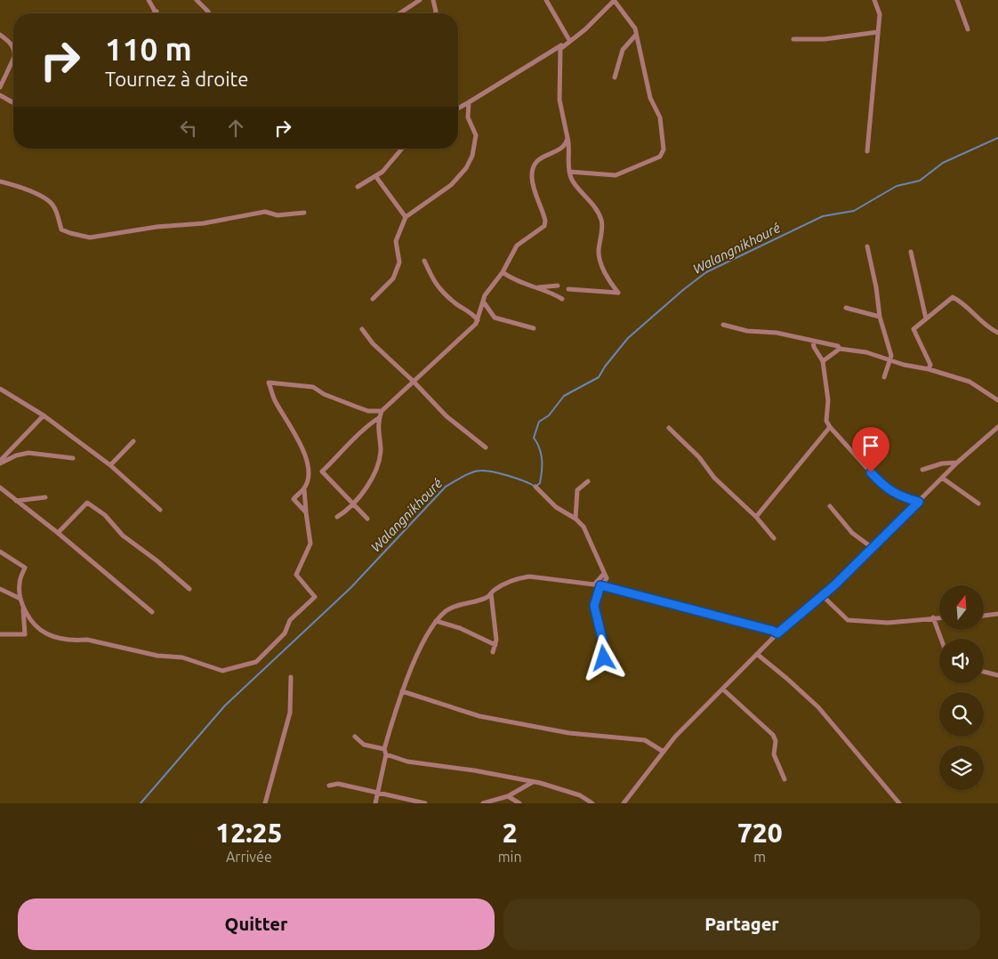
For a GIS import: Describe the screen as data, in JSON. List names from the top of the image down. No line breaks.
{"water":["Walangnikhouré"],"north":"top","page":{"turn":["110 m","Tournez à droite"],"eta":["12:25","Arrivée","2","min","720","m"],"buttons":["Quitter","Partager"]}}
